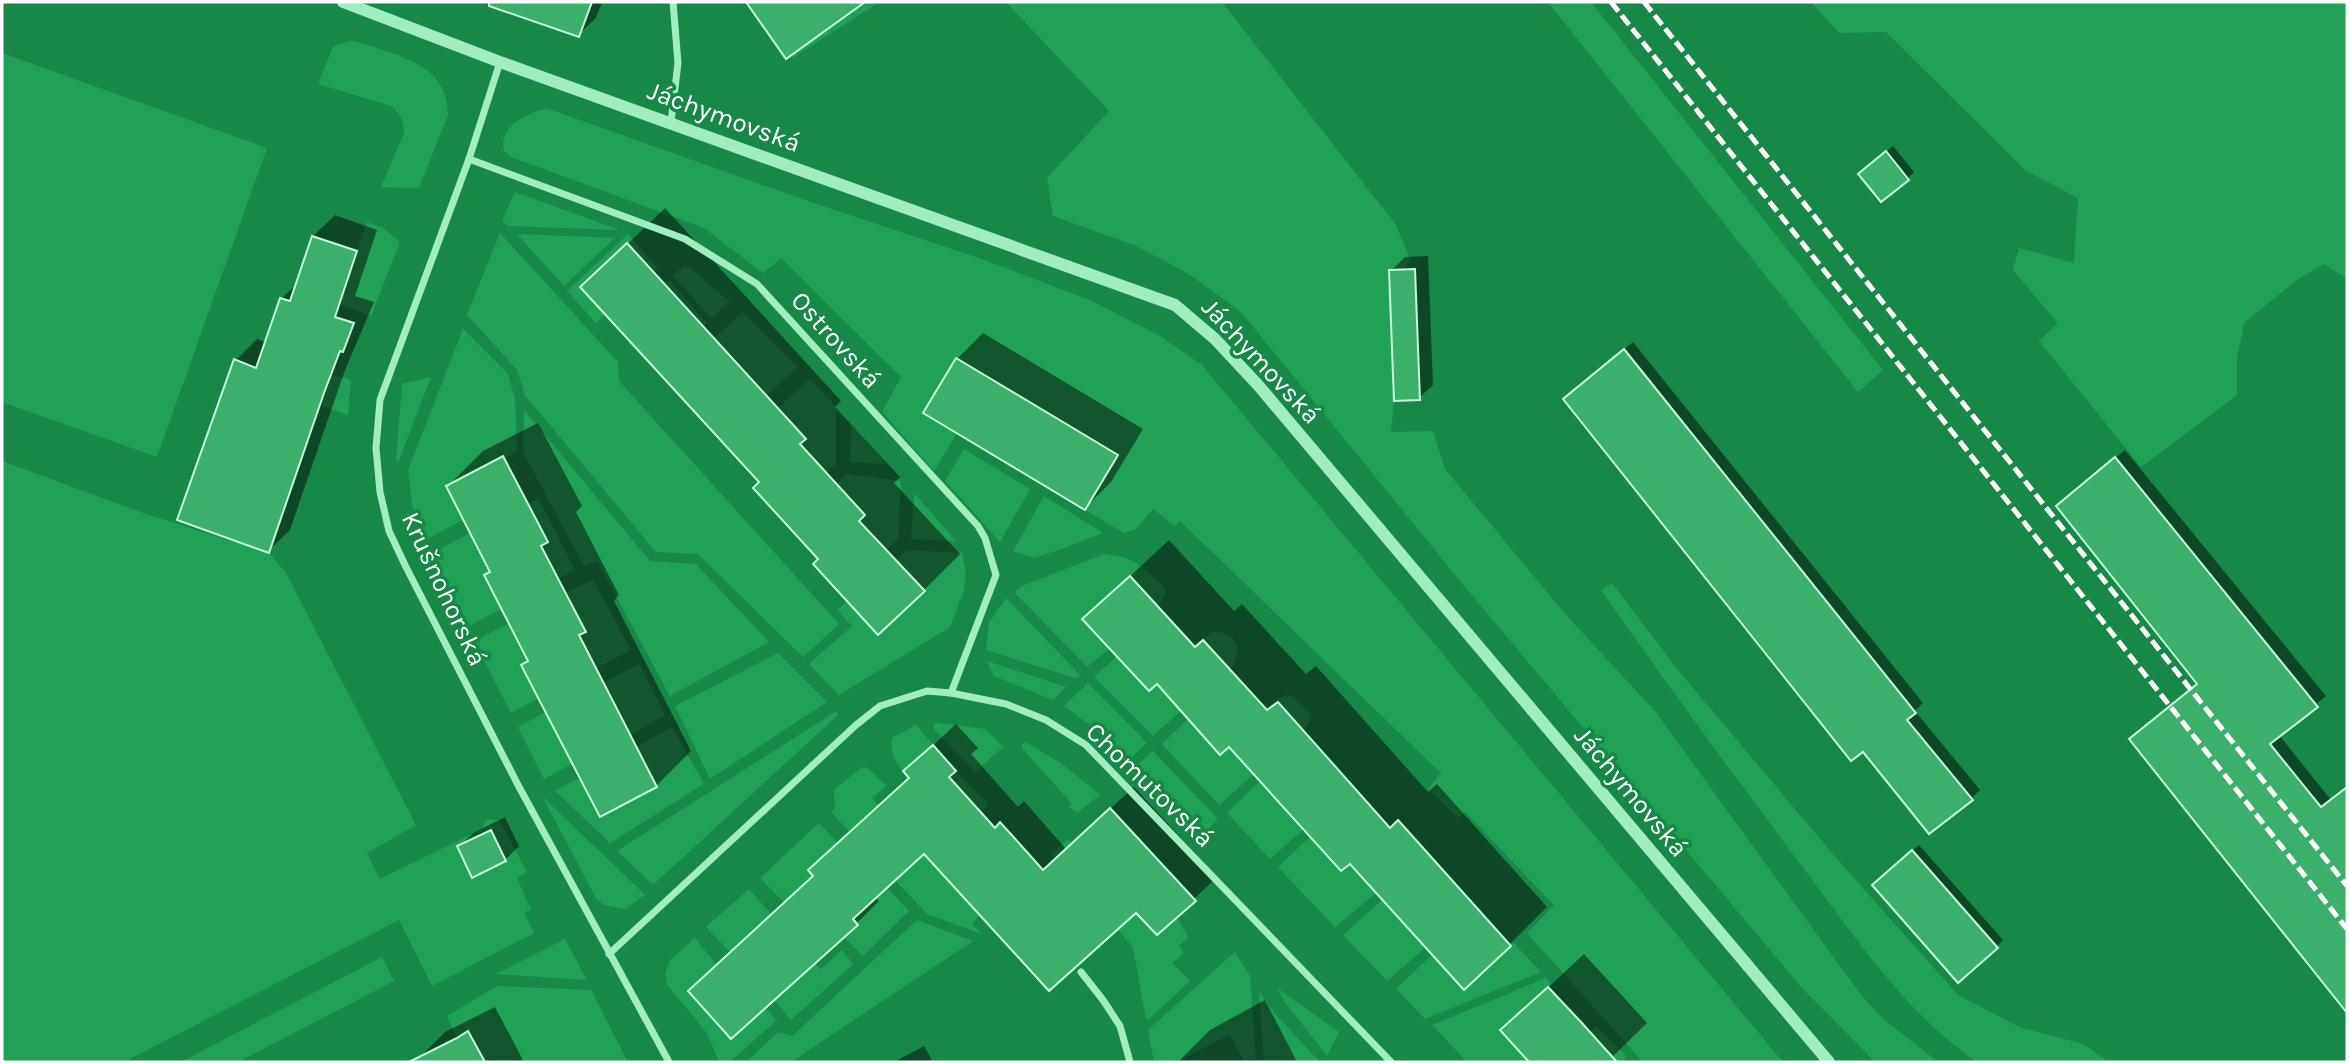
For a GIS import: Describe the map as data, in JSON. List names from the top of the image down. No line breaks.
{"streets":{"street":["Jáchymovská","Ostrovská","Krušnohorská","Chomutovská"]},"crossings":[["Jáchymovská","Krušnohorská"],["Ostrovská","Krušnohorská"],["Ostrovská","Chomutovská"],["Krušnohorská","Chomutovská"]]}
